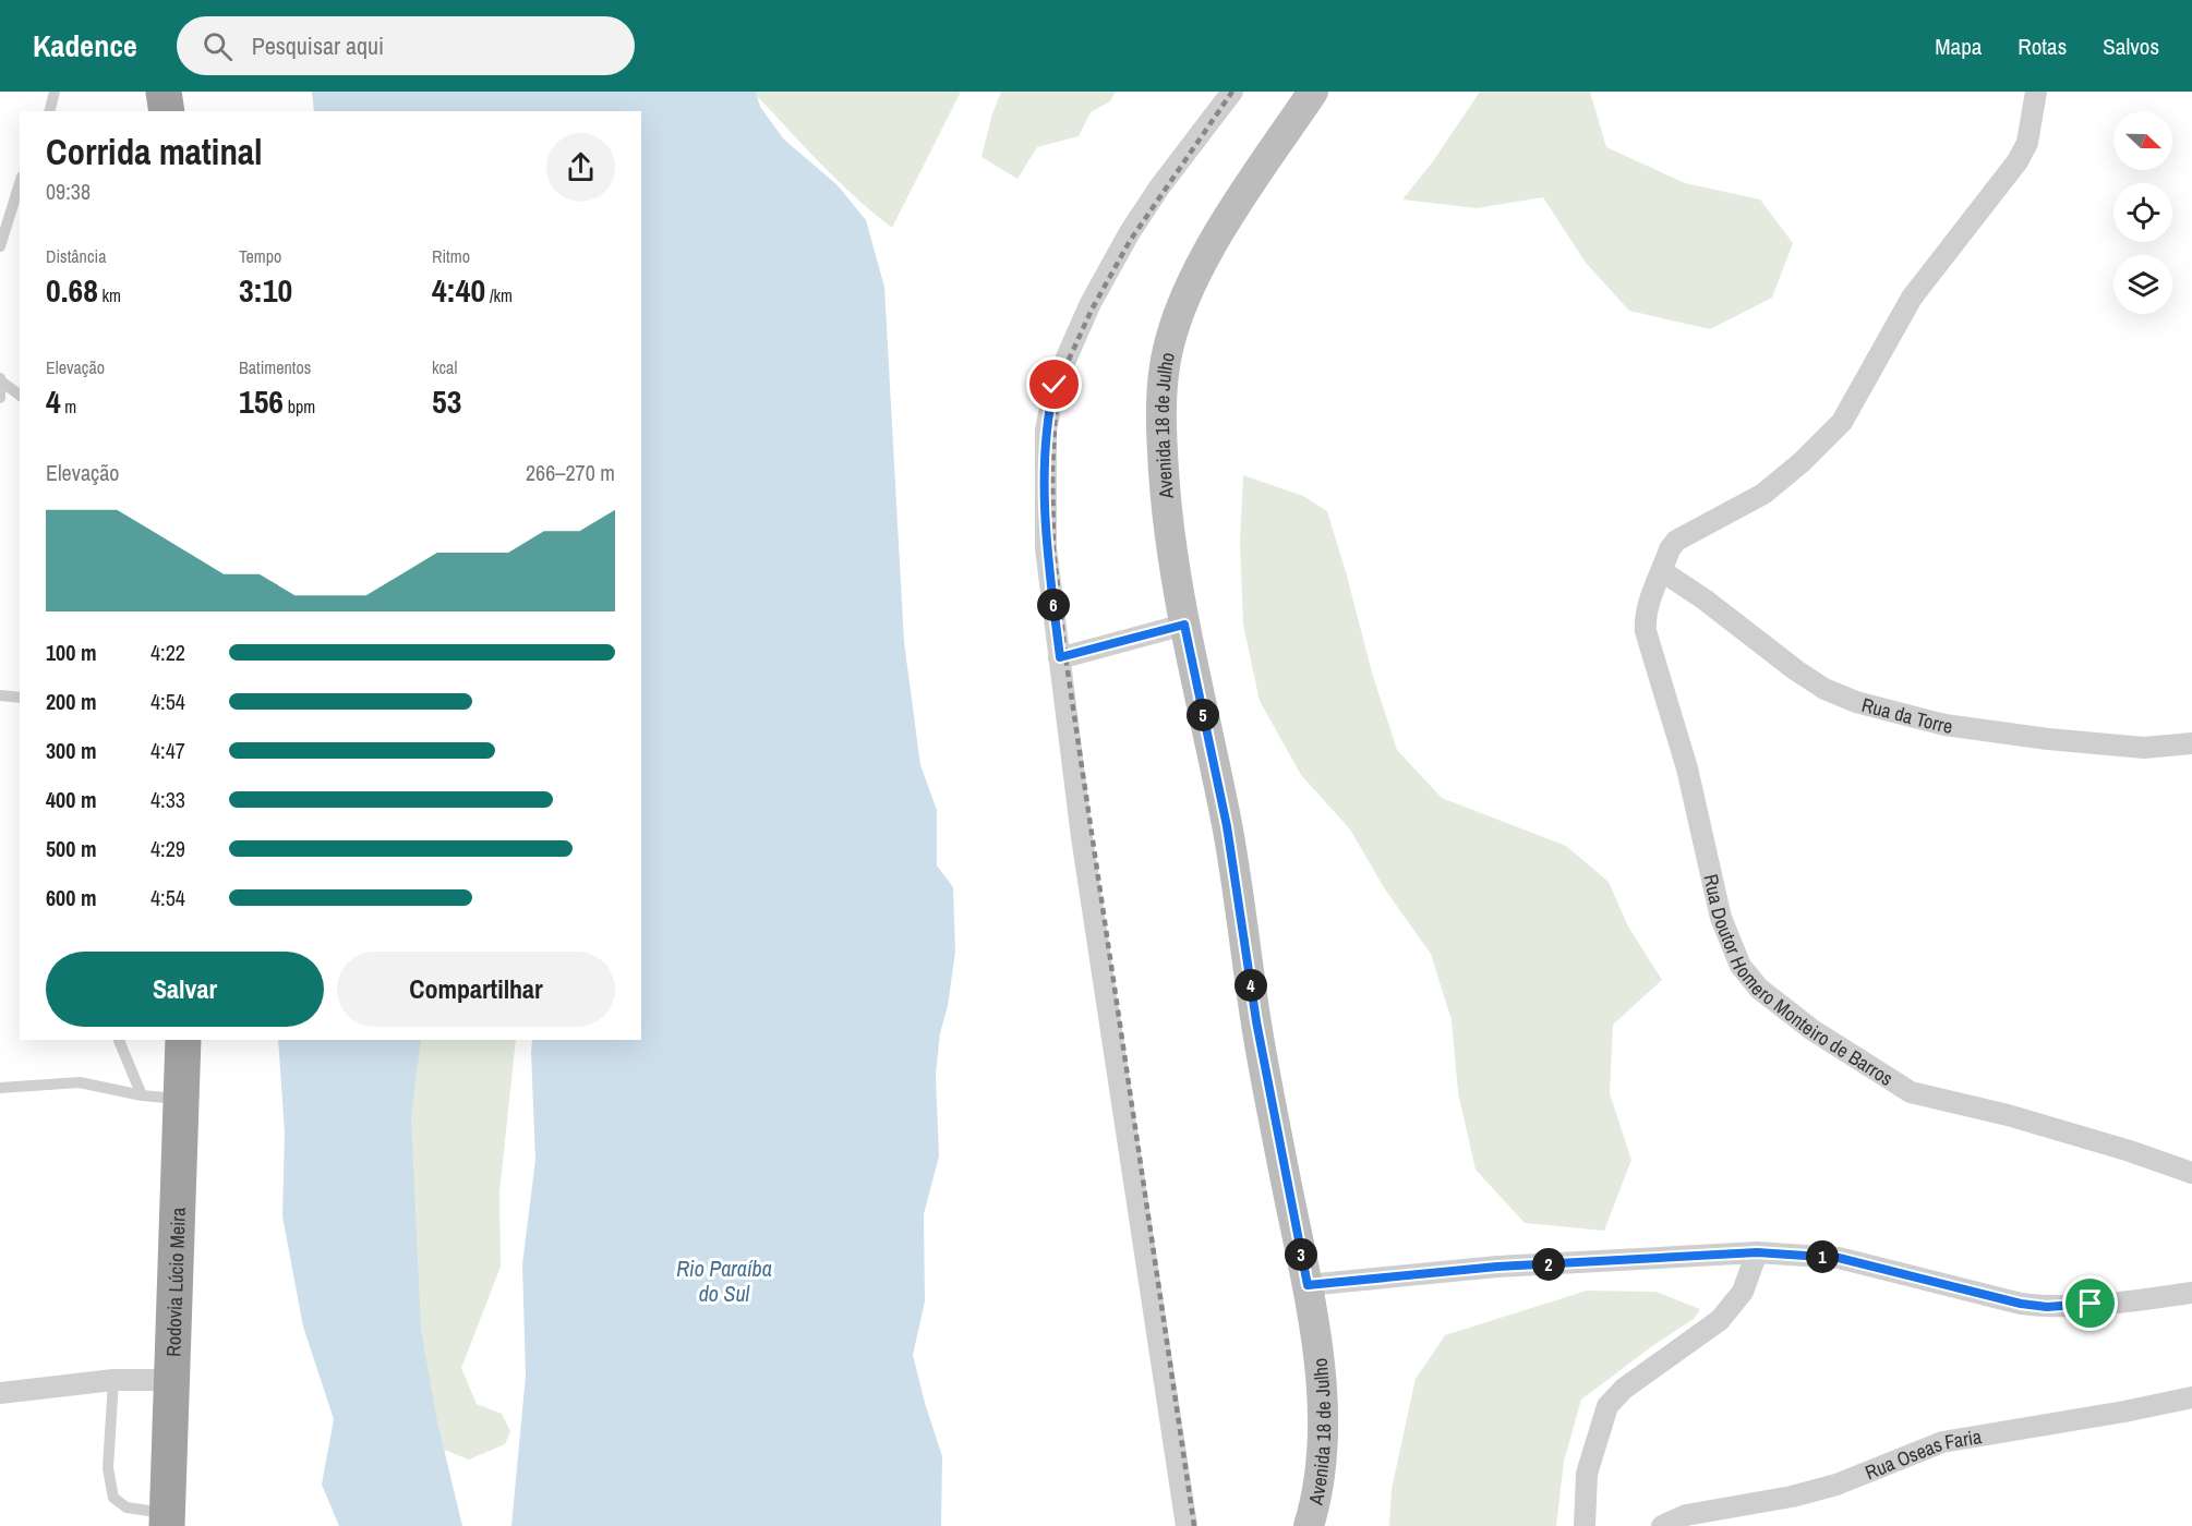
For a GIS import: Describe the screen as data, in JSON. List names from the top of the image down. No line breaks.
{"streets":{"highway":["Rodovia Lúcio Meira"],"main road":["Avenida 18 de Julho"],"street":["Rua da Torre","Rua Doutor Homero Monteiro de Barros","Rua Oseas Faria"]},"crossings":[["Rua da Torre","Rua Doutor Homero Monteiro de Barros"]],"water":["Rio Paraíba do Sul"],"north":"right","page":{"header":"Kadence","search":"Pesquisar aqui","nav":["Mapa","Rotas","Salvos"],"heading":["Corrida matinal","09:38"],"stats":[["Distância","0.68 km"],["Tempo","3:10"],["Ritmo","4:40 /km"],["Elevação","4 m"],["Batimentos","156 bpm"],["kcal","53"]],"chart":["Elevação","266–270 m"],"pins":["6","5","4","3","1","2"],"list":[{"name":"100 m","note":"4:22"},{"name":"200 m","note":"4:54"},{"name":"300 m","note":"4:47"},{"name":"400 m","note":"4:33"},{"name":"500 m","note":"4:29"},{"name":"600 m","note":"4:54"}],"buttons":["Salvar","Compartilhar"]}}
